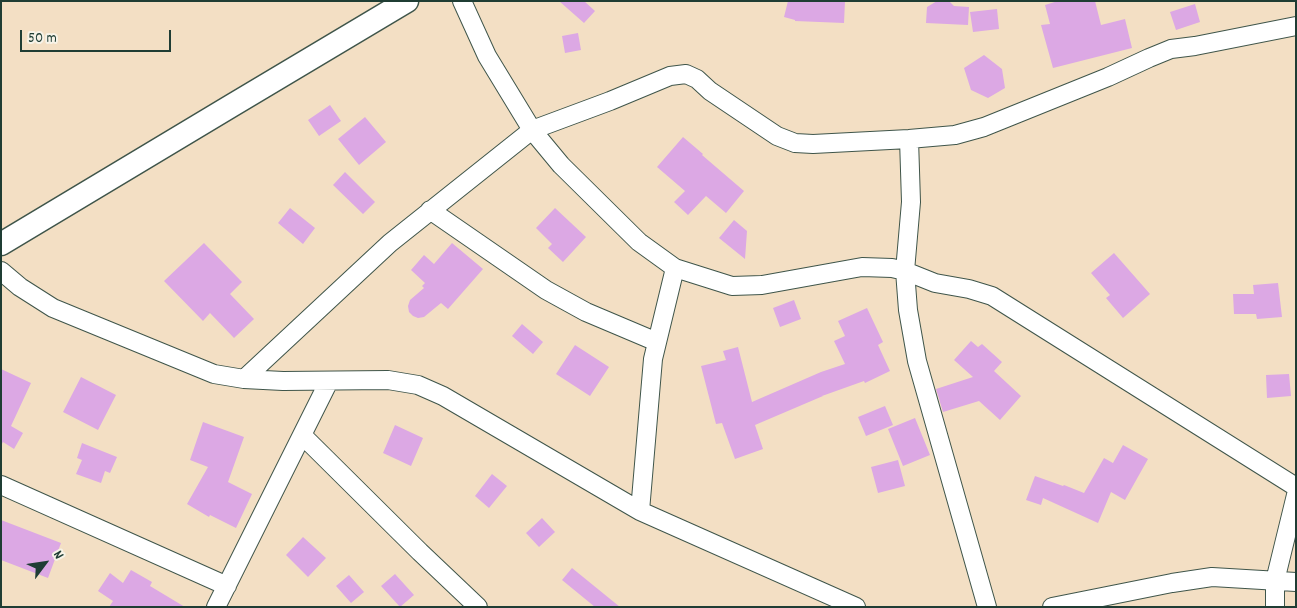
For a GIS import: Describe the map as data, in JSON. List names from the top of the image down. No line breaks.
{"scale_bar":"50 m","north":"top right"}
